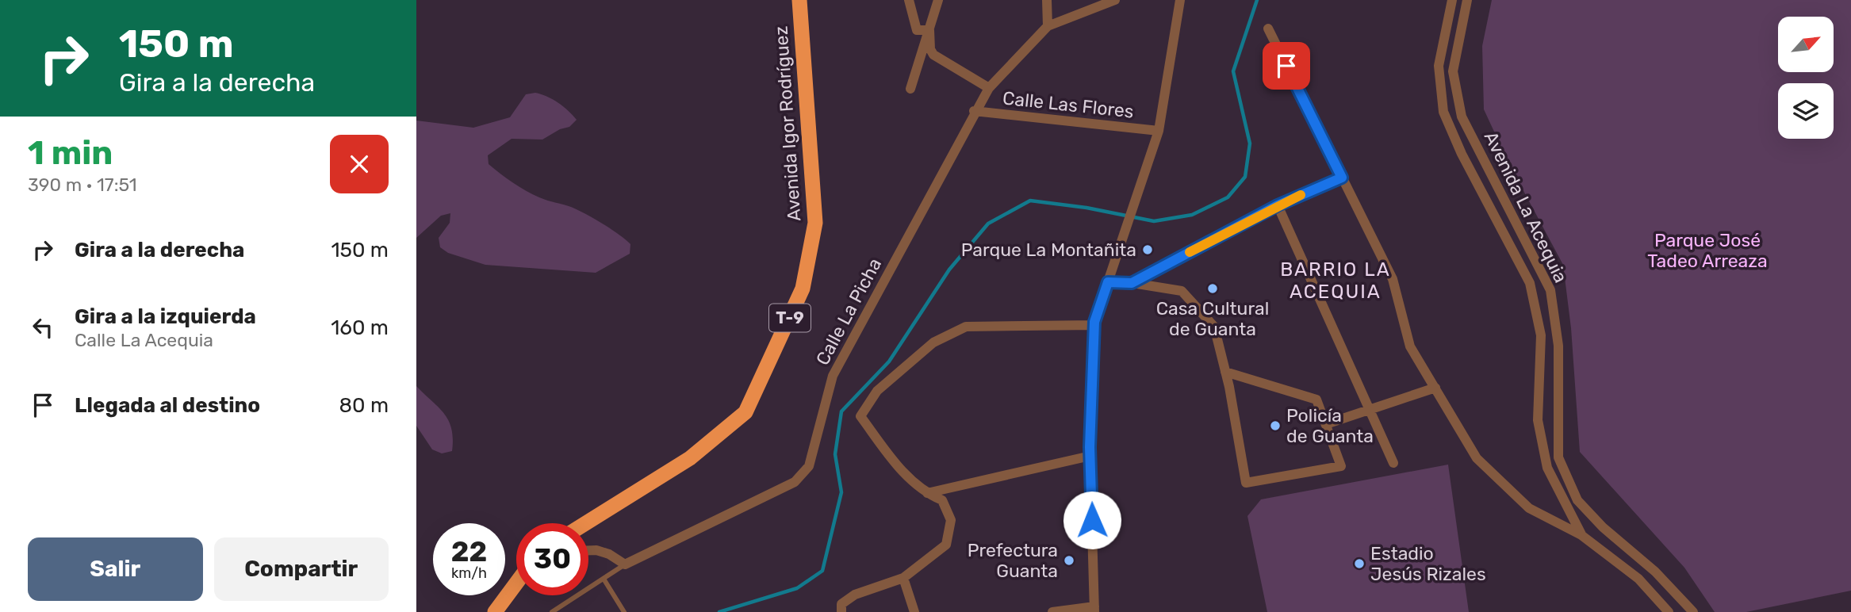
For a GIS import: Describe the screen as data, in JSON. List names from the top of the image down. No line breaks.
{"streets":{"highway":["Avenida Igor Rodríguez","T-9"],"street":["Calle Las Flores","Avenida La Acequia","Calle La Picha"]},"crossings":[["Calle Las Flores","Calle La Picha"]],"districts":["BARRIO LA ACEQUIA"],"parks":["Parque José Tadeo Arreaza"],"places":["Parque La Montañita","Casa Cultural de Guanta","Policía de Guanta","Prefectura Guanta","Estadio Jesús Rizales"],"north":"top right","page":{"turn":["150 m","Gira a la derecha"],"heading":["1 min","390 m · 17:51"],"list":[{"name":"Gira a la derecha","value":"150 m"},{"name":"Gira a la izquierda","note":"Calle La Acequia","value":"160 m"},{"name":"Llegada al destino","value":"80 m"}],"speed":"22 km/h","limit":"30","buttons":["Salir","Compartir"]}}
